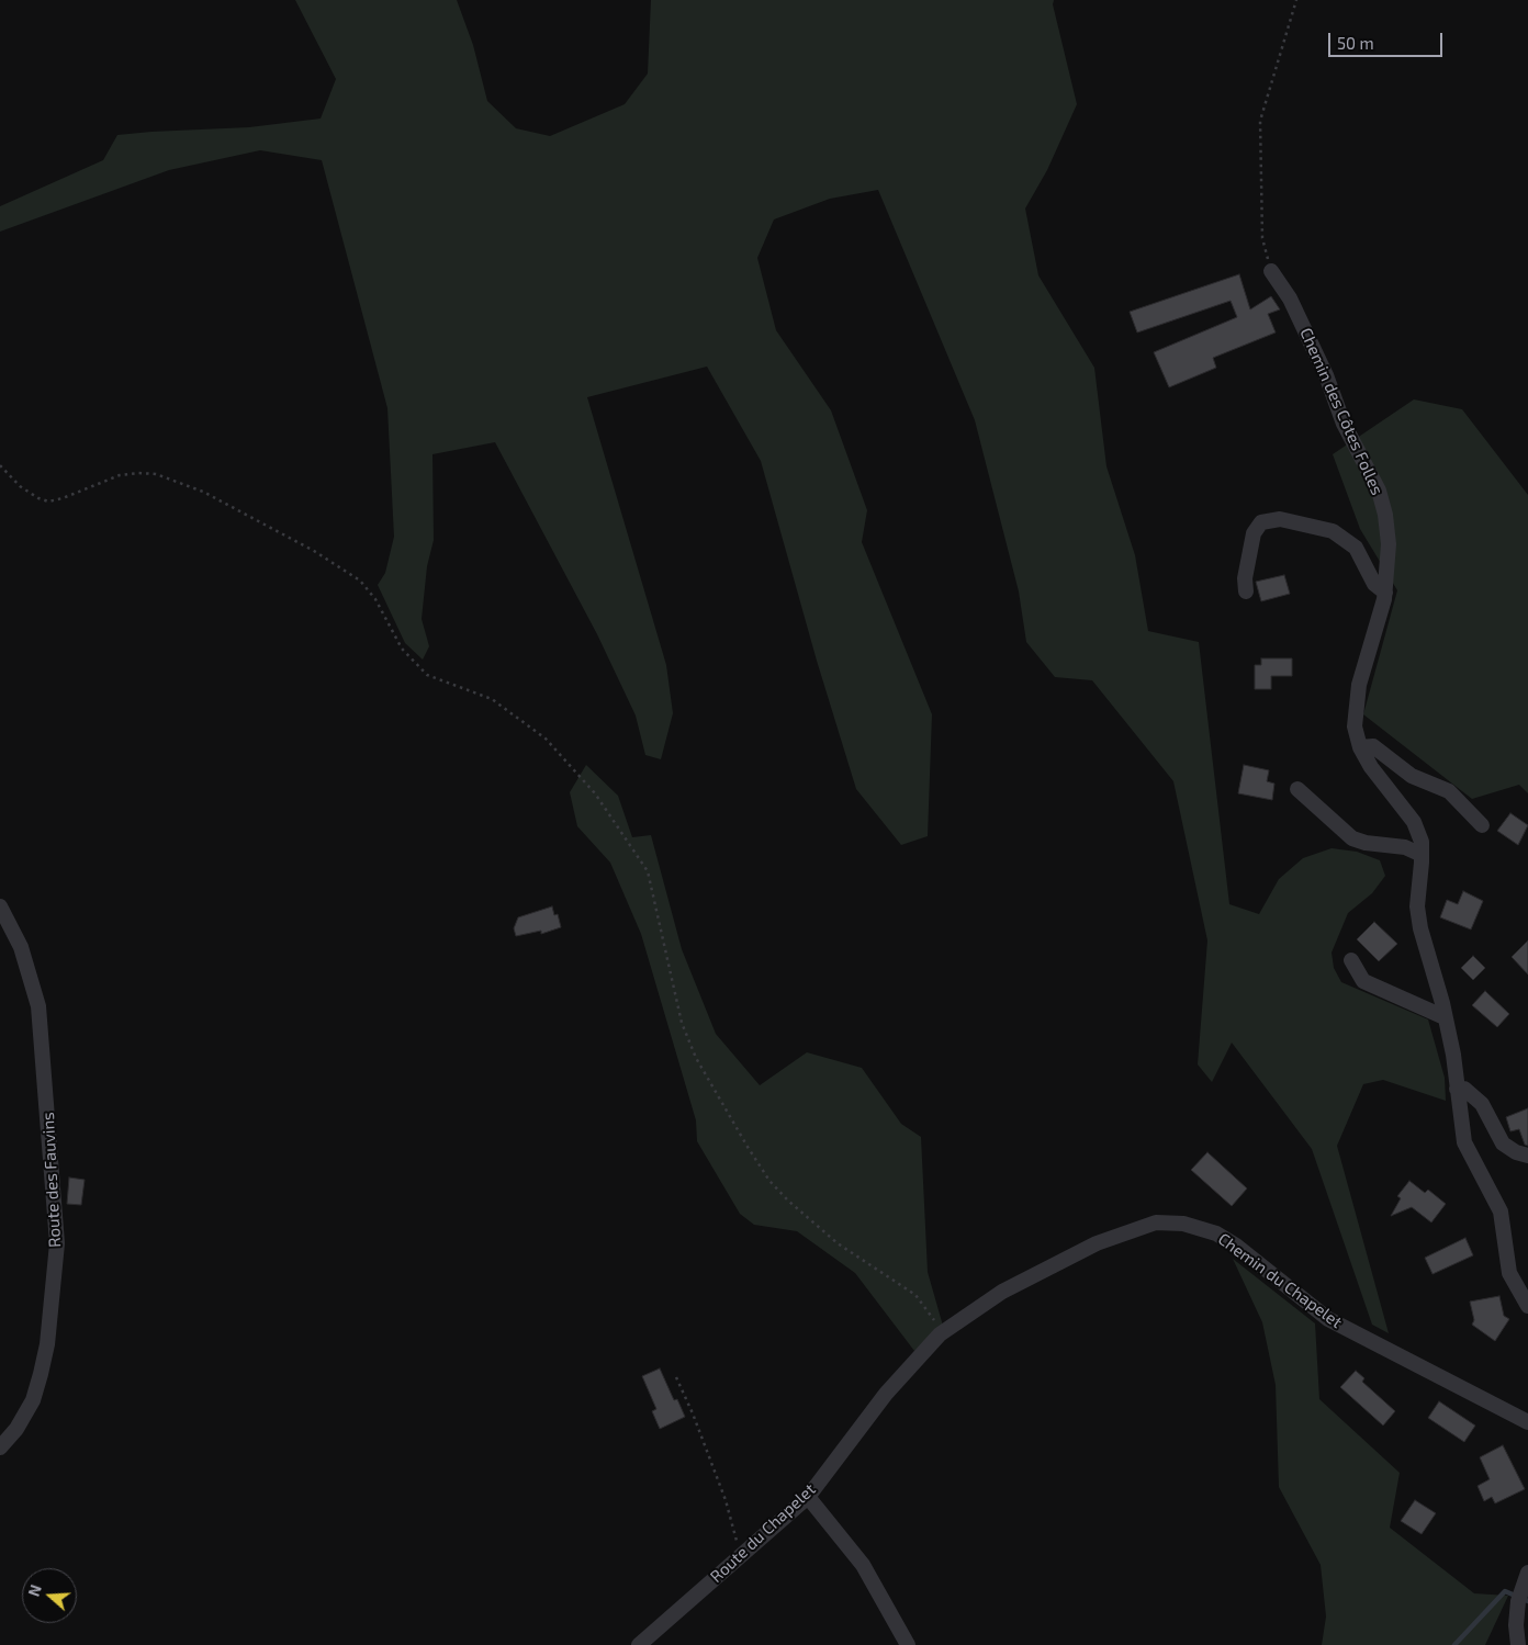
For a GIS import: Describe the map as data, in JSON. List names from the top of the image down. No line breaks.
{"streets":{"street":["Chemin des Côtes Folles","Route des Fauvins","Chemin du Chapelet","Route du Chapelet"]},"crossings":[["Chemin du Chapelet","Route du Chapelet"]],"scale_bar":"50 m","north":"left"}
